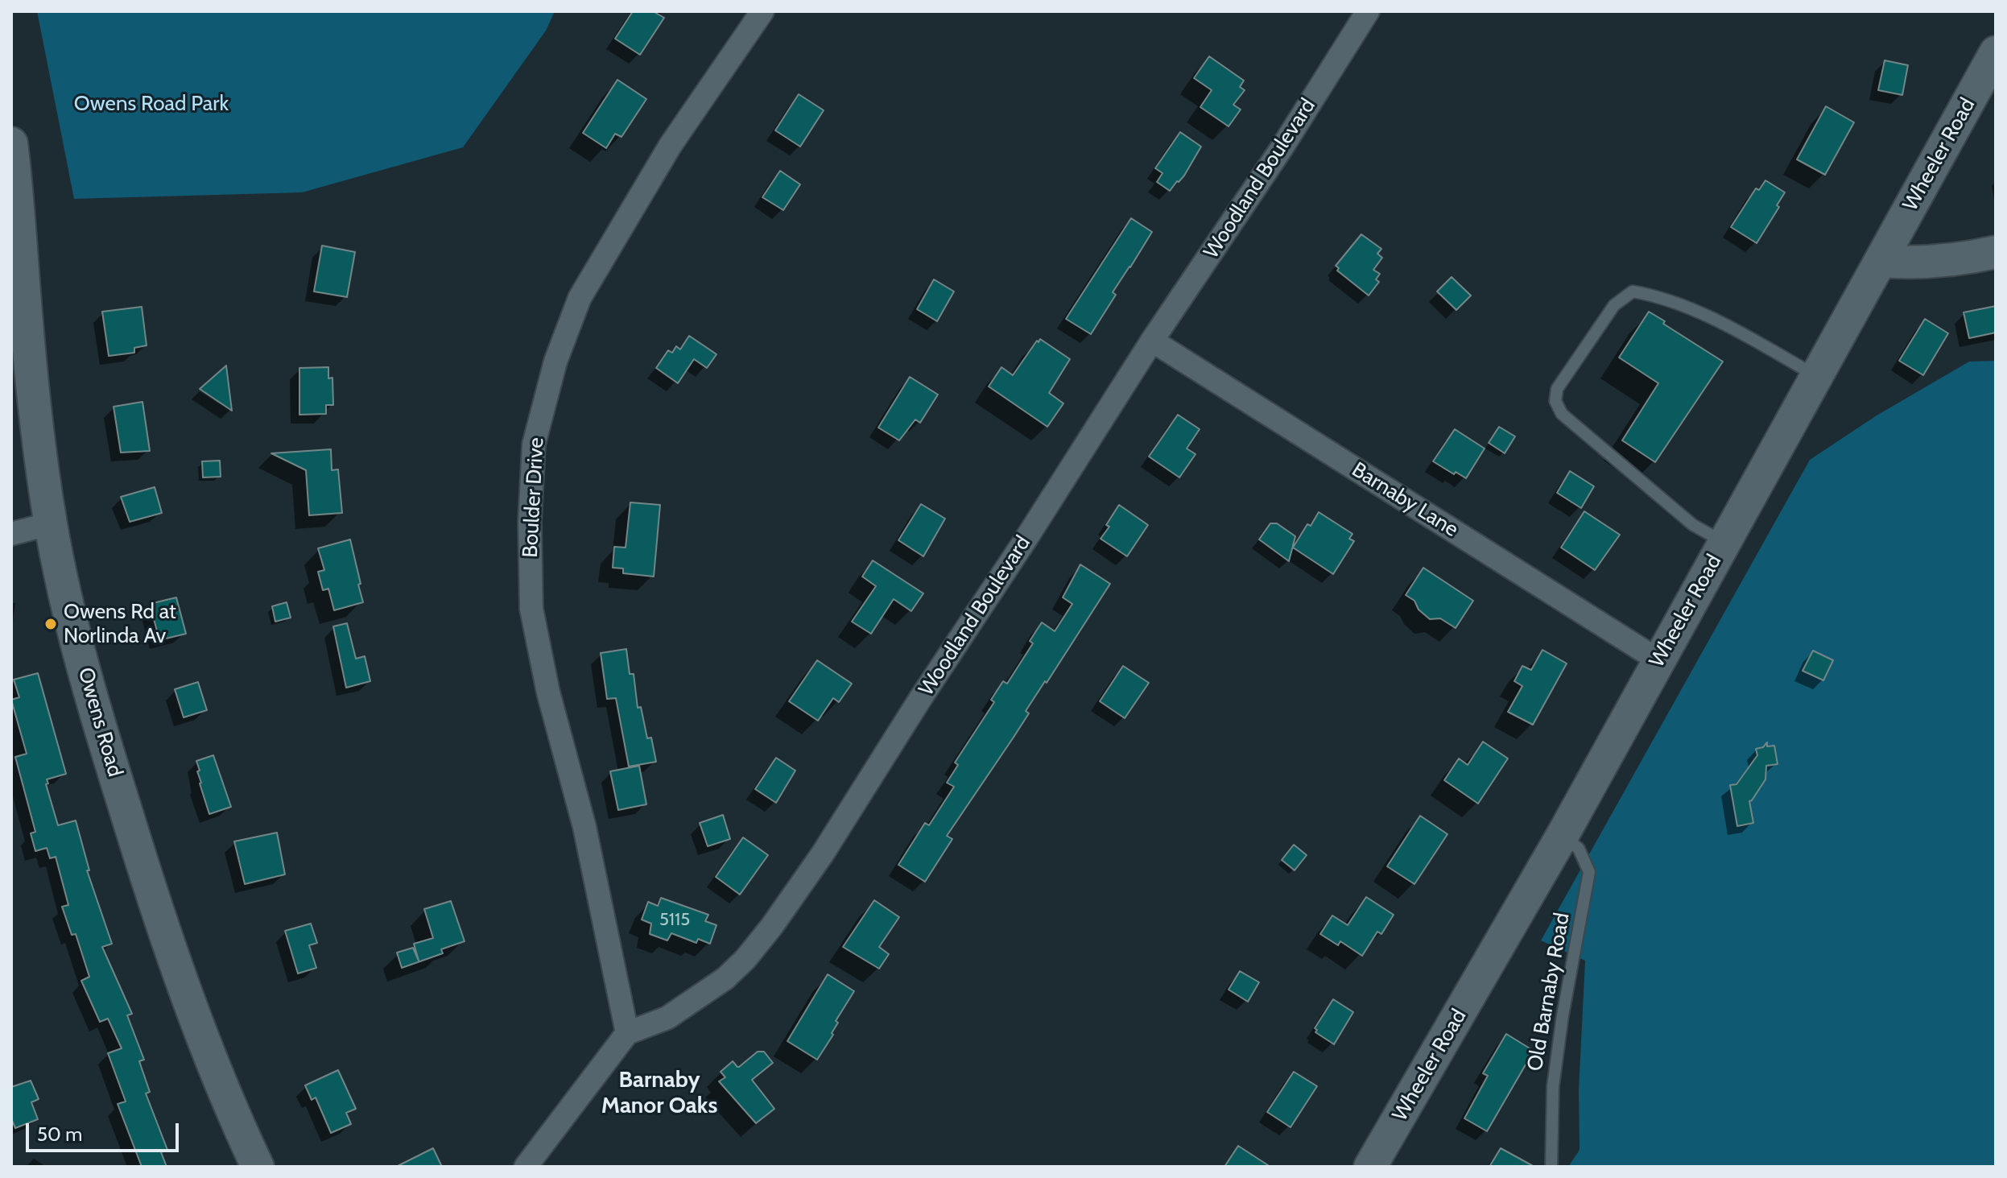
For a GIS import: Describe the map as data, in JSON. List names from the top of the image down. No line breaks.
{"streets":{"main road":["Wheeler Road","Owens Road"],"street":["Woodland Boulevard","Boulder Drive","Barnaby Lane"],"lane":["Old Barnaby Road"]},"crossings":[["Wheeler Road","Barnaby Lane"],["Wheeler Road","Old Barnaby Road"],["Woodland Boulevard","Boulder Drive"],["Woodland Boulevard","Barnaby Lane"]],"districts":["Barnaby Manor Oaks"],"parks":["Owens Road Park"],"places":["Owens Rd at Norlinda Av"],"house_numbers":["5115"],"scale_bar":"50 m"}
